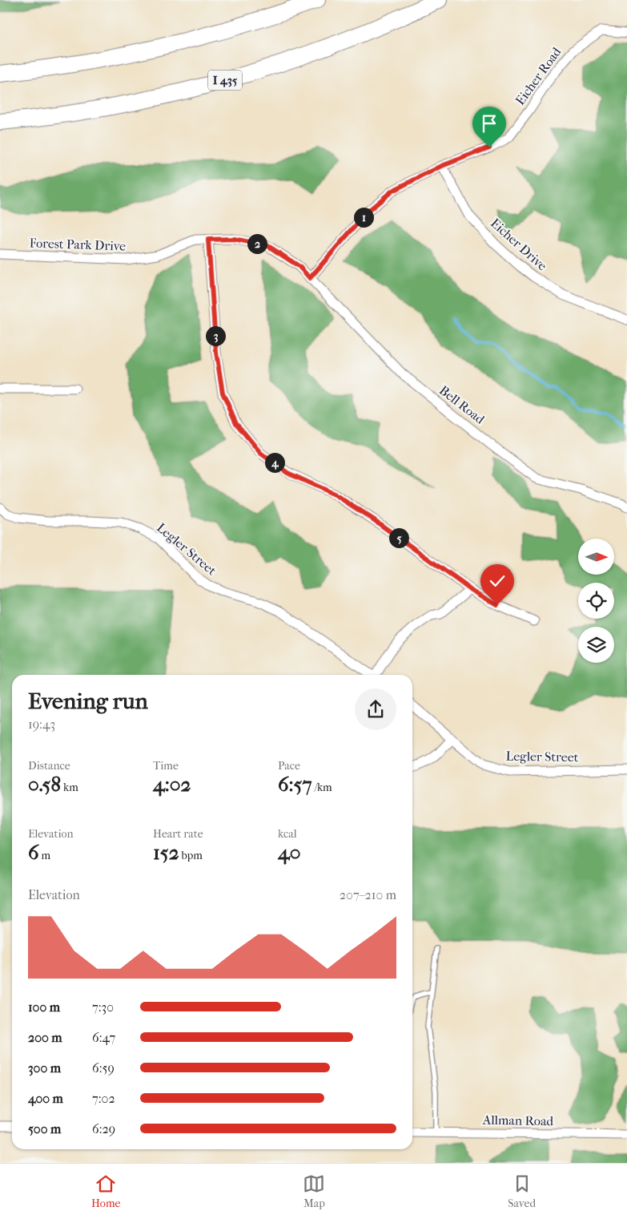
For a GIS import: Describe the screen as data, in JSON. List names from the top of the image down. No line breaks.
{"streets":{"highway":["I 435"],"street":["Eicher Road","Forest Park Drive","Eicher Drive","Bell Road","Legler Street","Allman Road"]},"crossings":[["Eicher Road","Forest Park Drive"],["Eicher Road","Eicher Drive"],["Eicher Road","Bell Road"],["Forest Park Drive","Bell Road"]],"north":"right","page":{"pins":["1","2","3","4","5"],"heading":["Evening run","19:43"],"stats":[["Distance","0.58 km"],["Time","4:02"],["Pace","6:57 /km"],["Elevation","6 m"],["Heart rate","152 bpm"],["kcal","40"]],"chart":["Elevation","207–210 m"],"list":[{"name":"100 m","note":"7:30"},{"name":"200 m","note":"6:47"},{"name":"300 m","note":"6:59"},{"name":"400 m","note":"7:02"},{"name":"500 m","note":"6:29"}],"tabs":["Home","Map","Saved"]}}
